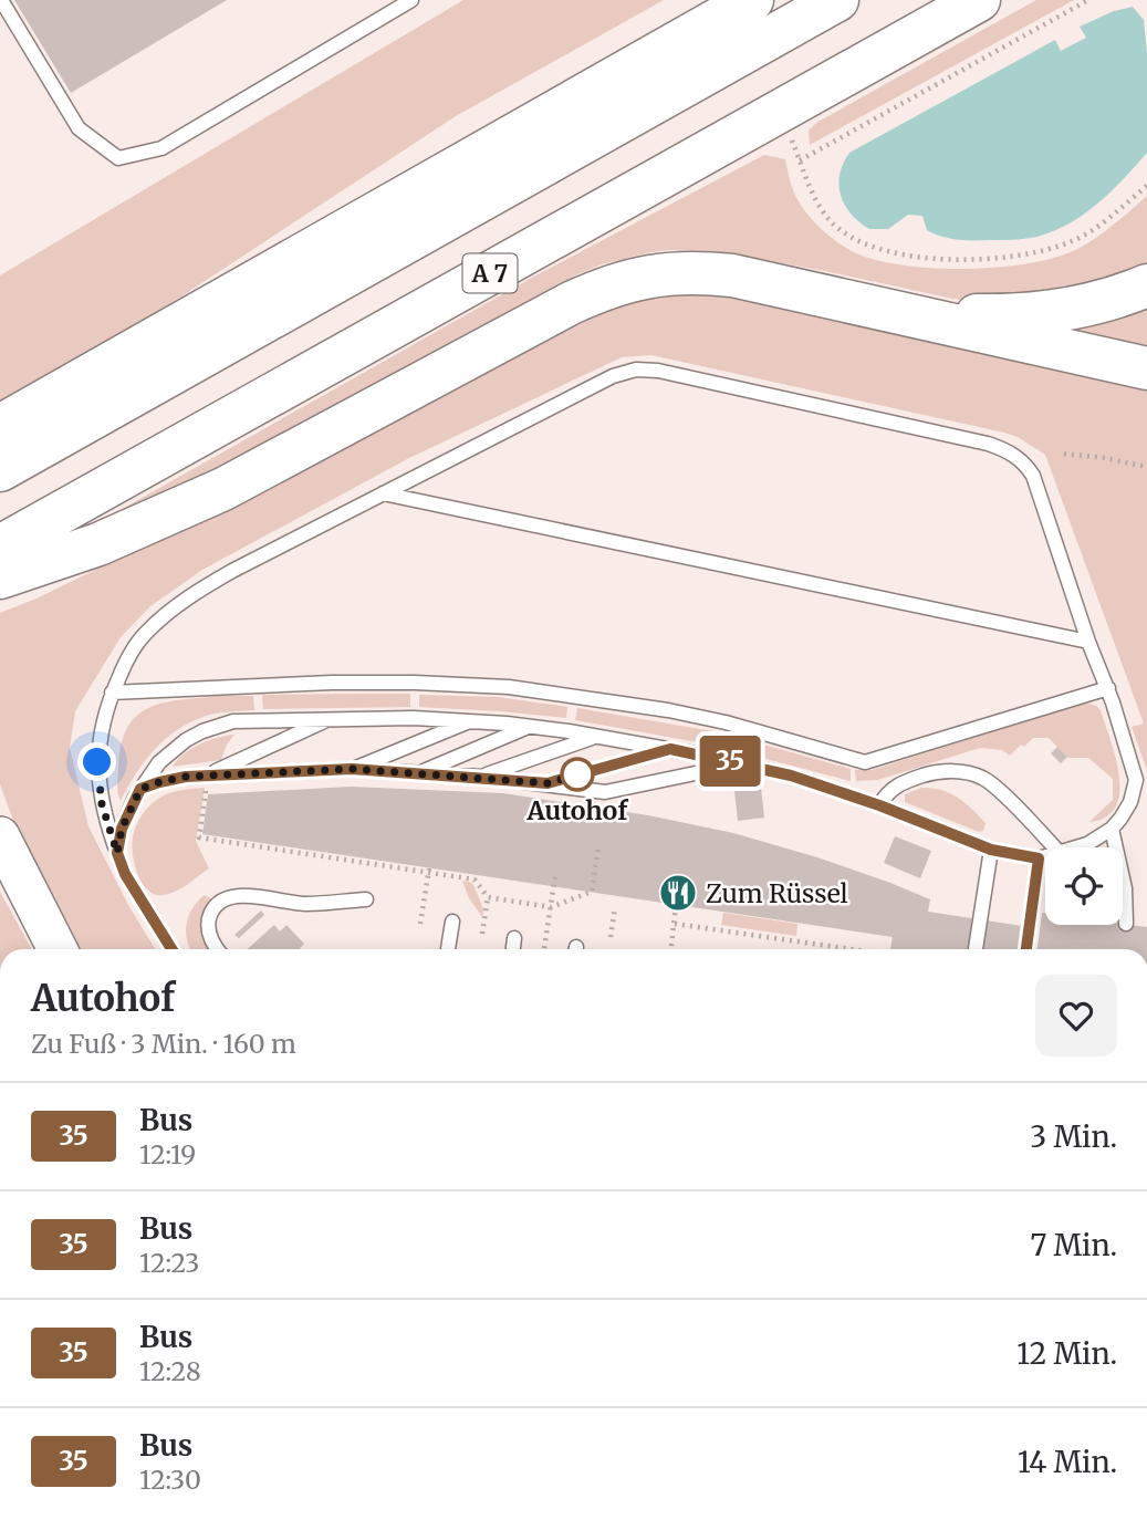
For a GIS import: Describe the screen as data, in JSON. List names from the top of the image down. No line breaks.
{"streets":{"highway":["A 7"]},"places":{"other":["Autohof"],"restaurant":["Zum Rüssel"]},"lines":["bus line 35"],"page":{"on_map":"35","heading":["Autohof","Zu Fuß · 3 Min. · 160 m"],"list":[{"mark":"35","name":"Bus","note":"12:19","value":"3 Min."},{"mark":"35","name":"Bus","note":"12:23","value":"7 Min."},{"mark":"35","name":"Bus","note":"12:28","value":"12 Min."},{"mark":"35","name":"Bus","note":"12:30","value":"14 Min."}]}}
